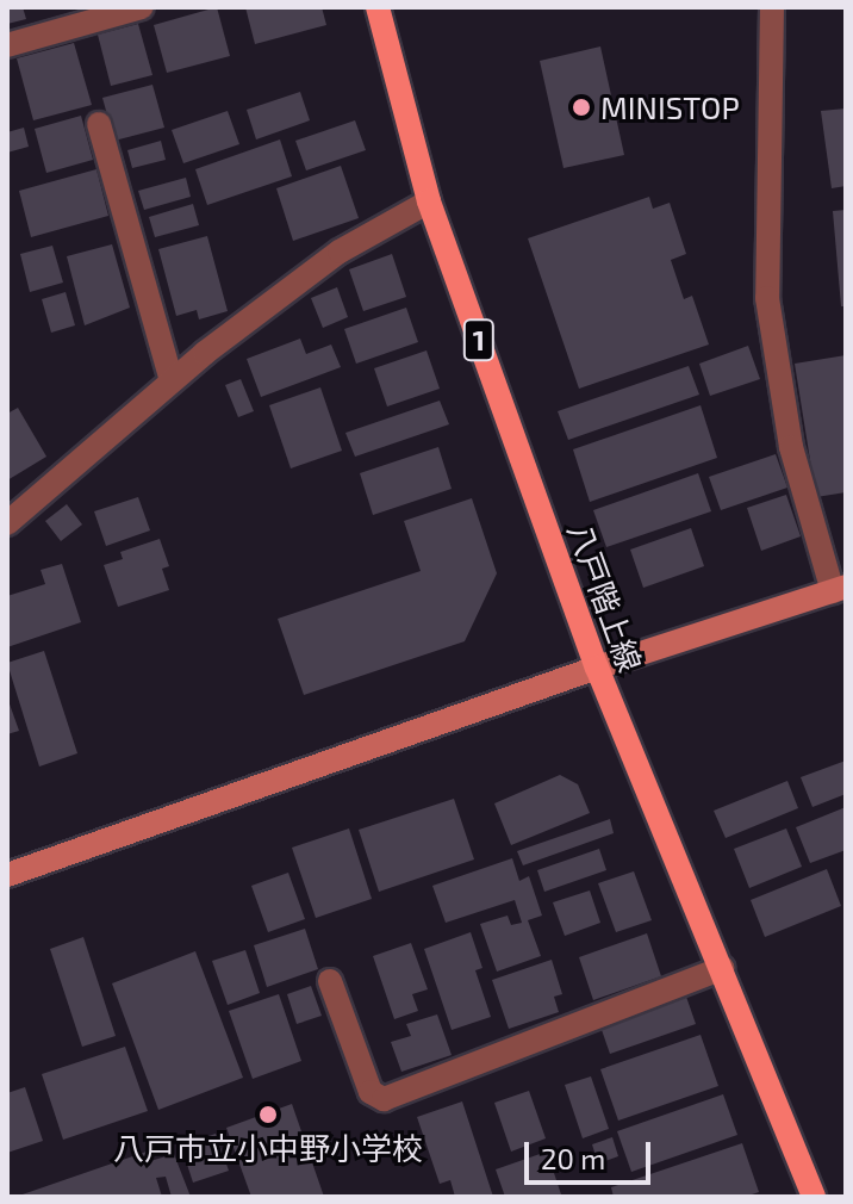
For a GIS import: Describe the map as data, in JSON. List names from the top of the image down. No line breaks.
{"streets":{"main road":["1","八戸階上線"]},"places":["MINISTOP","八戸市立小中野小学校"],"scale_bar":"20 m"}
